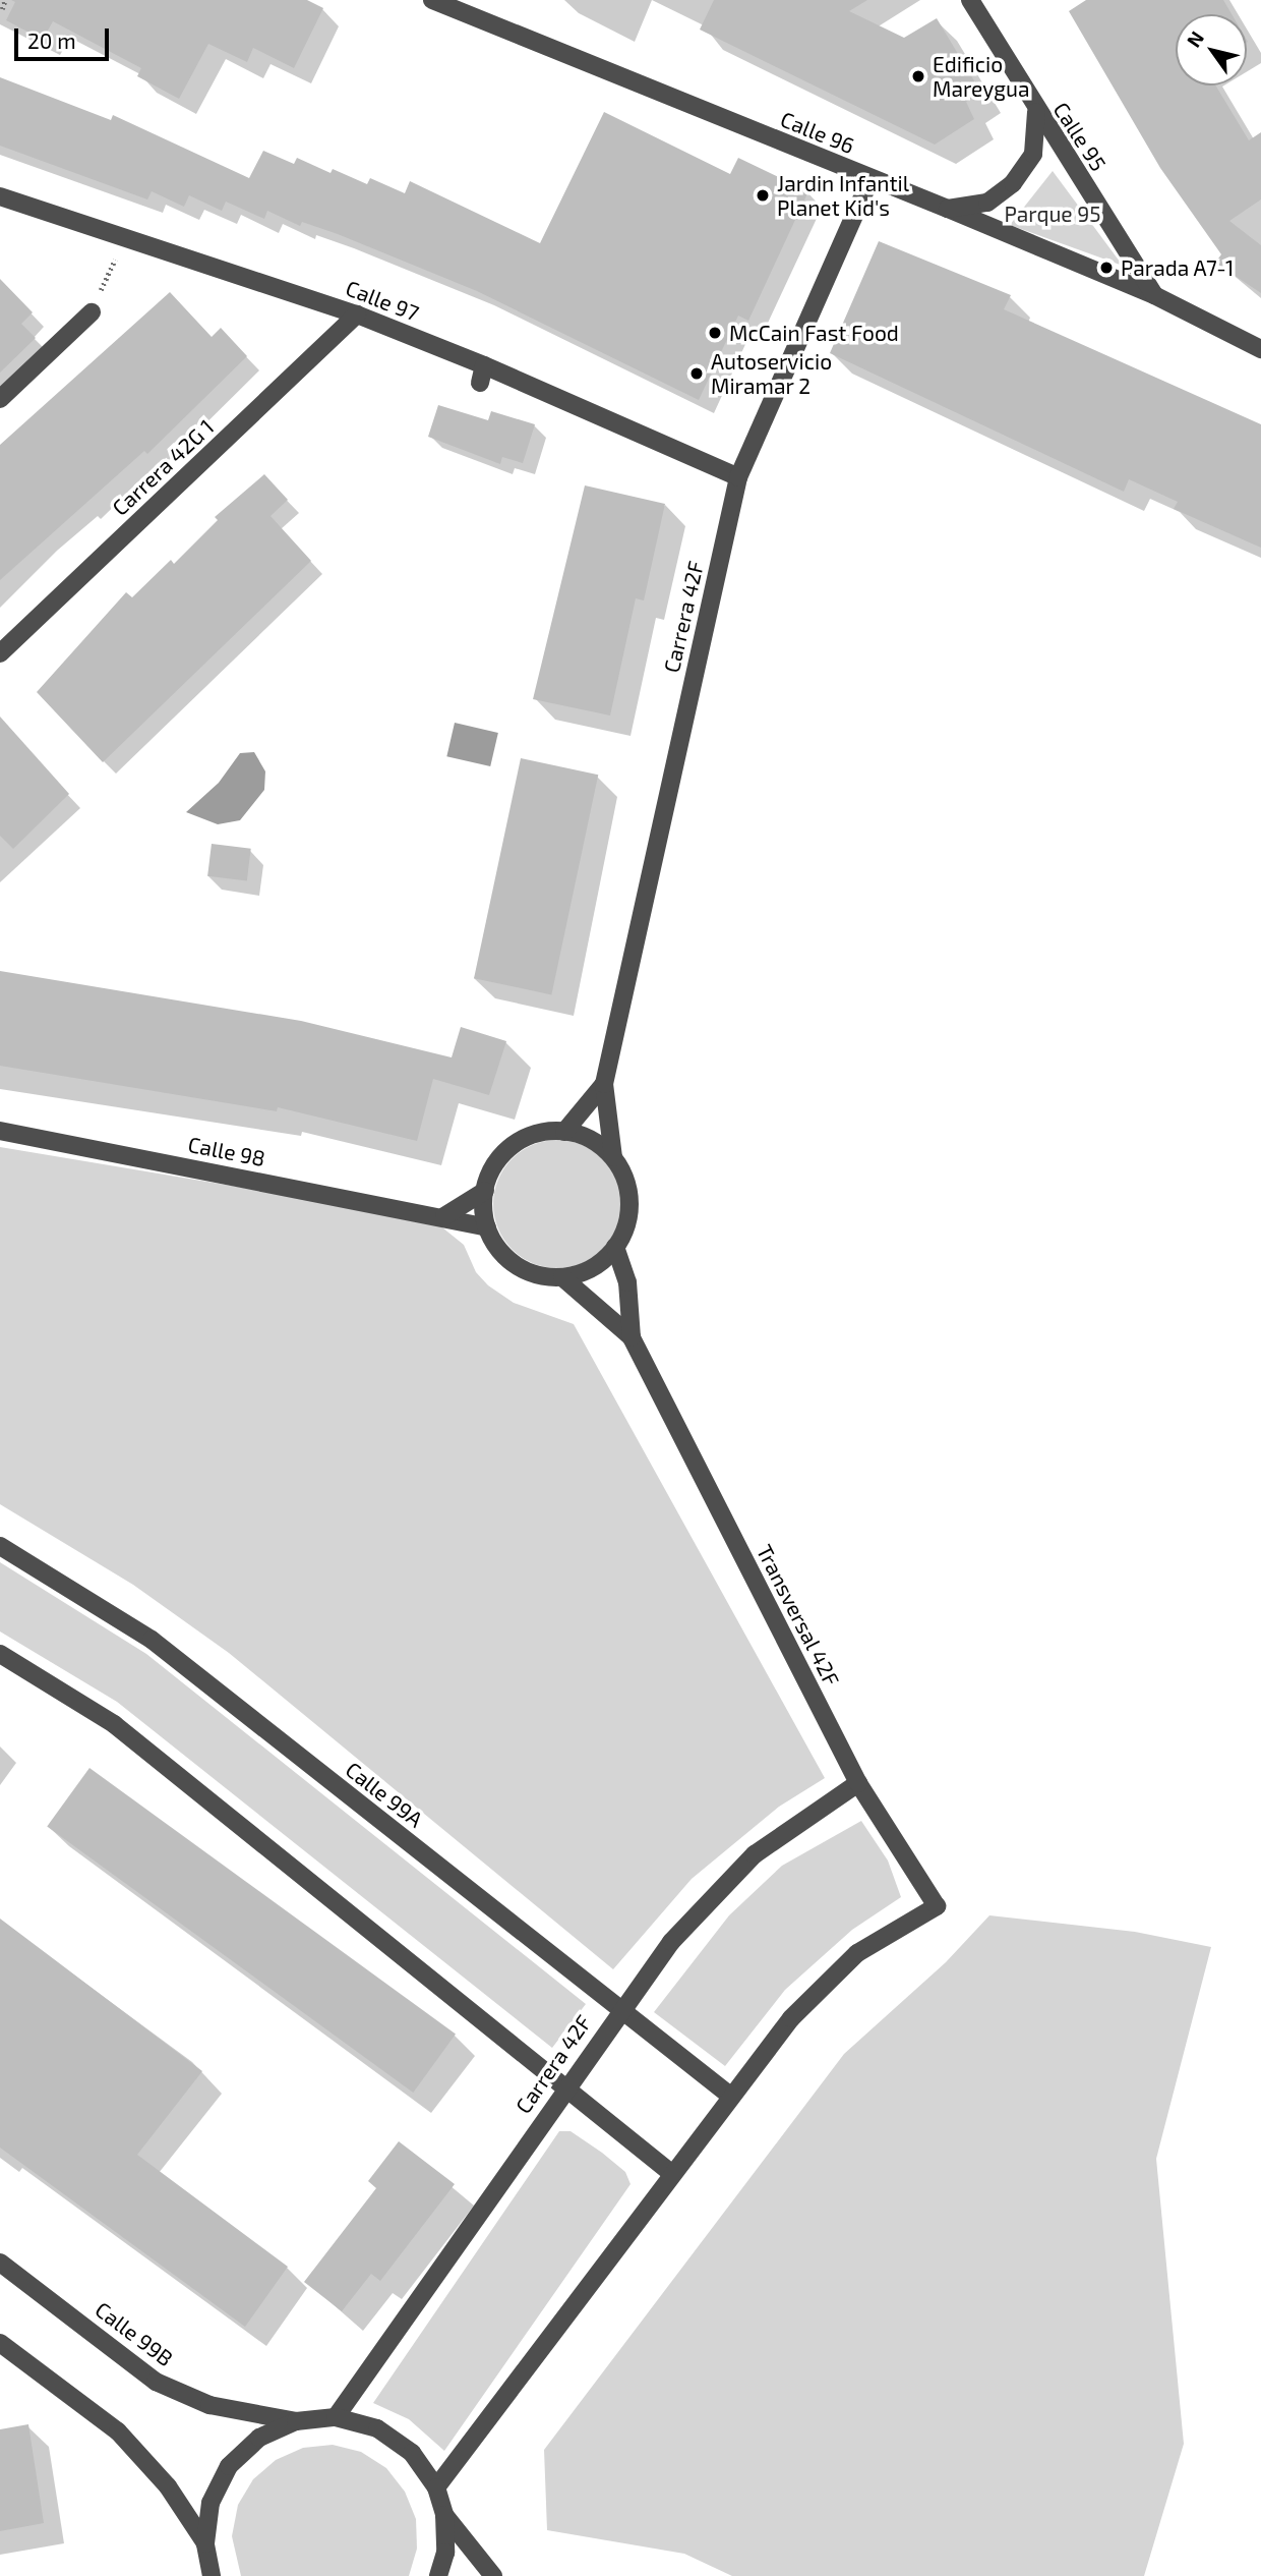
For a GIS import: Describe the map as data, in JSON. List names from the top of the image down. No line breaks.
{"streets":{"street":["Calle 96","Calle 95","Calle 97","Carrera 42G 1","Carrera 42F","Calle 98","Transversal 42F","Calle 99A","Calle 99B"]},"crossings":[["Calle 96","Calle 95"],["Calle 96","Carrera 42F"],["Calle 97","Carrera 42G 1"],["Calle 97","Carrera 42F"],["Carrera 42F","Calle 98"],["Carrera 42F","Transversal 42F"],["Carrera 42F","Calle 99A"],["Calle 98","Transversal 42F"],["Transversal 42F","Calle 99A"]],"parks":["Parque 95"],"places":["Edificio Mareygua","Jardin Infantil Planet Kid's","Parada A7-1","McCain Fast Food","Autoservicio Miramar 2"],"scale_bar":"20 m","north":"top left"}
